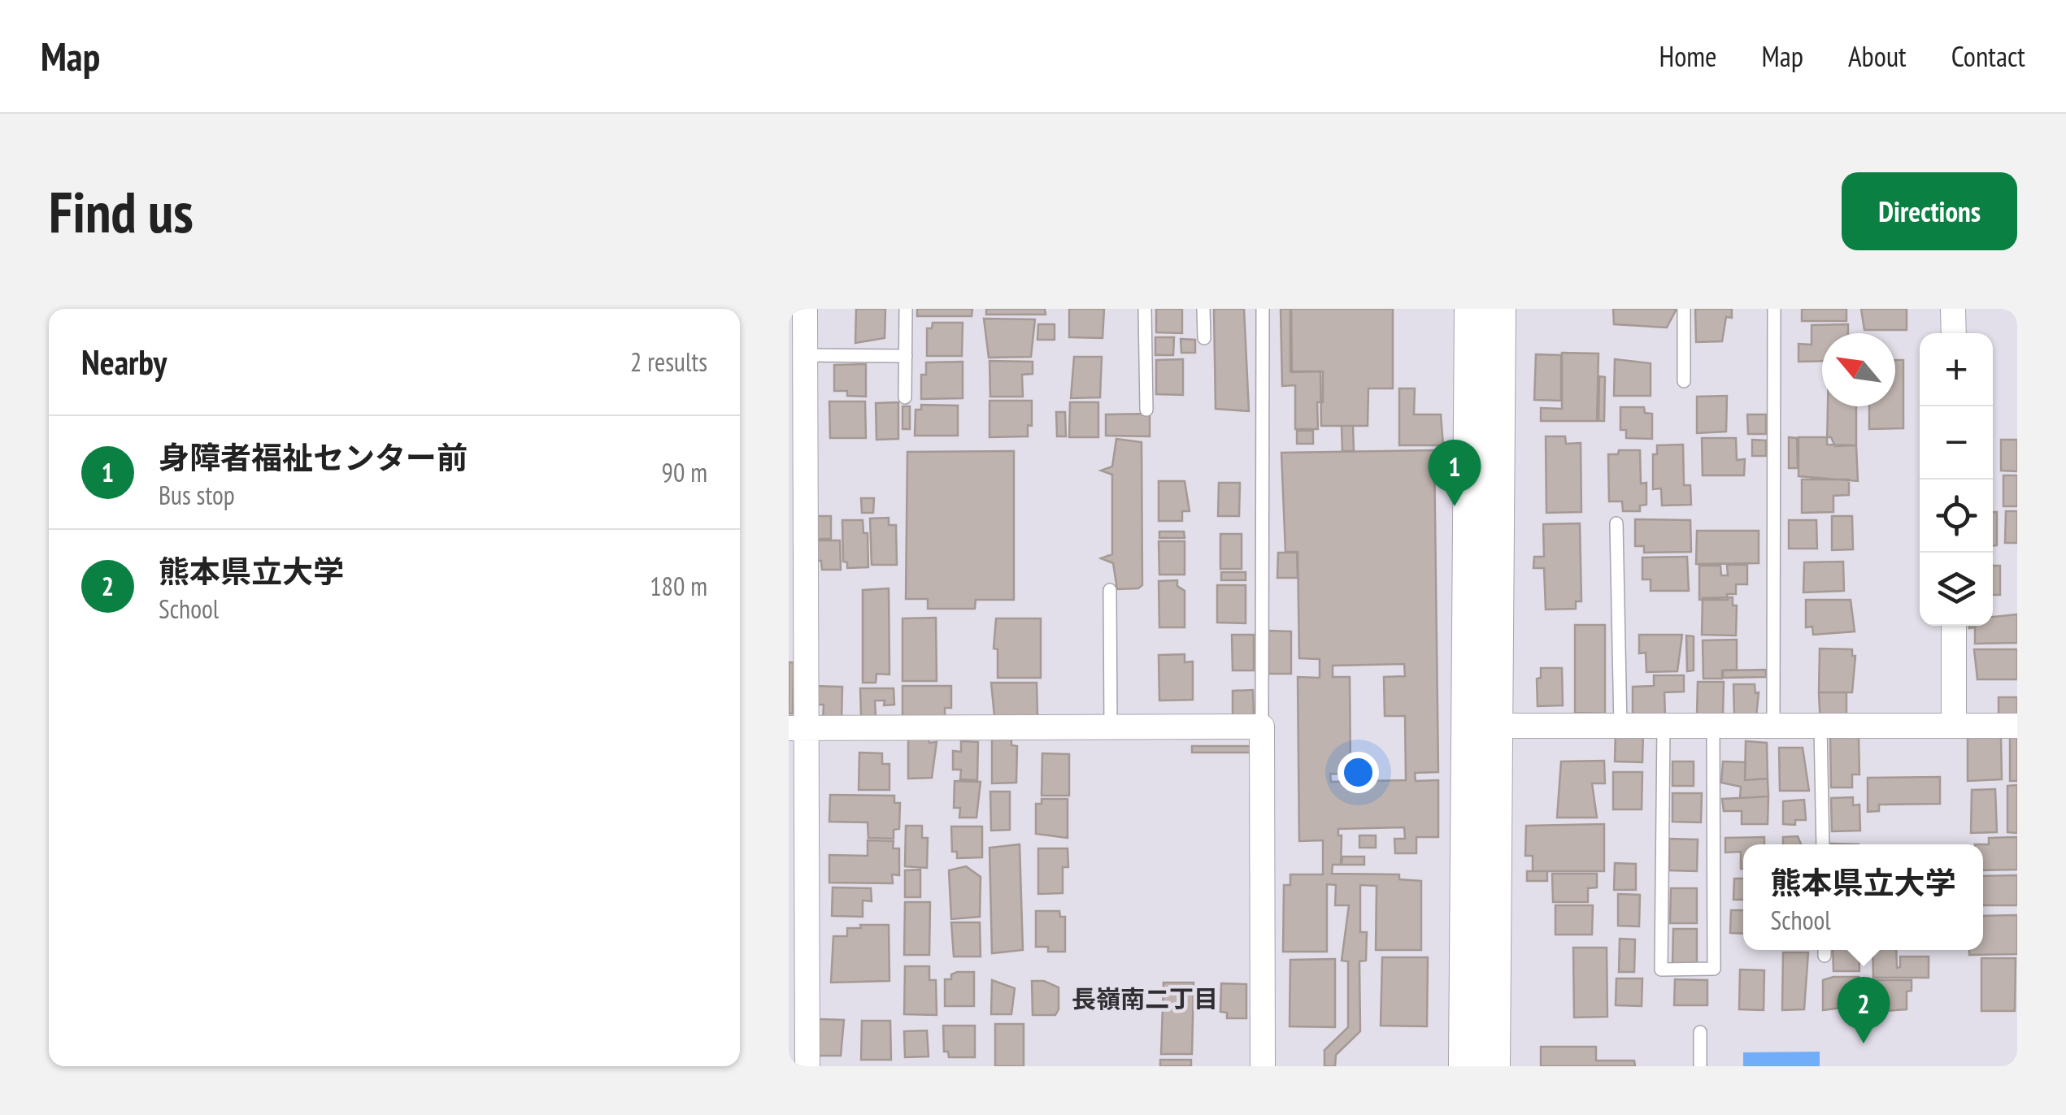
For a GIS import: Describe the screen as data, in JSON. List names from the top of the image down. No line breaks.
{"districts":["長嶺南二丁目"],"north":"top left","page":{"header":"Map","nav":["Home","Map","About","Contact"],"buttons":"Directions","title":"Find us","heading":["Nearby","2 results"],"map_buttons":["+","−"],"list":[{"mark":"1","name":"身障者福祉センター前","note":"Bus stop","value":"90 m"},{"mark":"2","name":"熊本県立大学","note":"School","value":"180 m"}],"pins":["1","2"],"popup":["熊本県立大学","School"]}}
